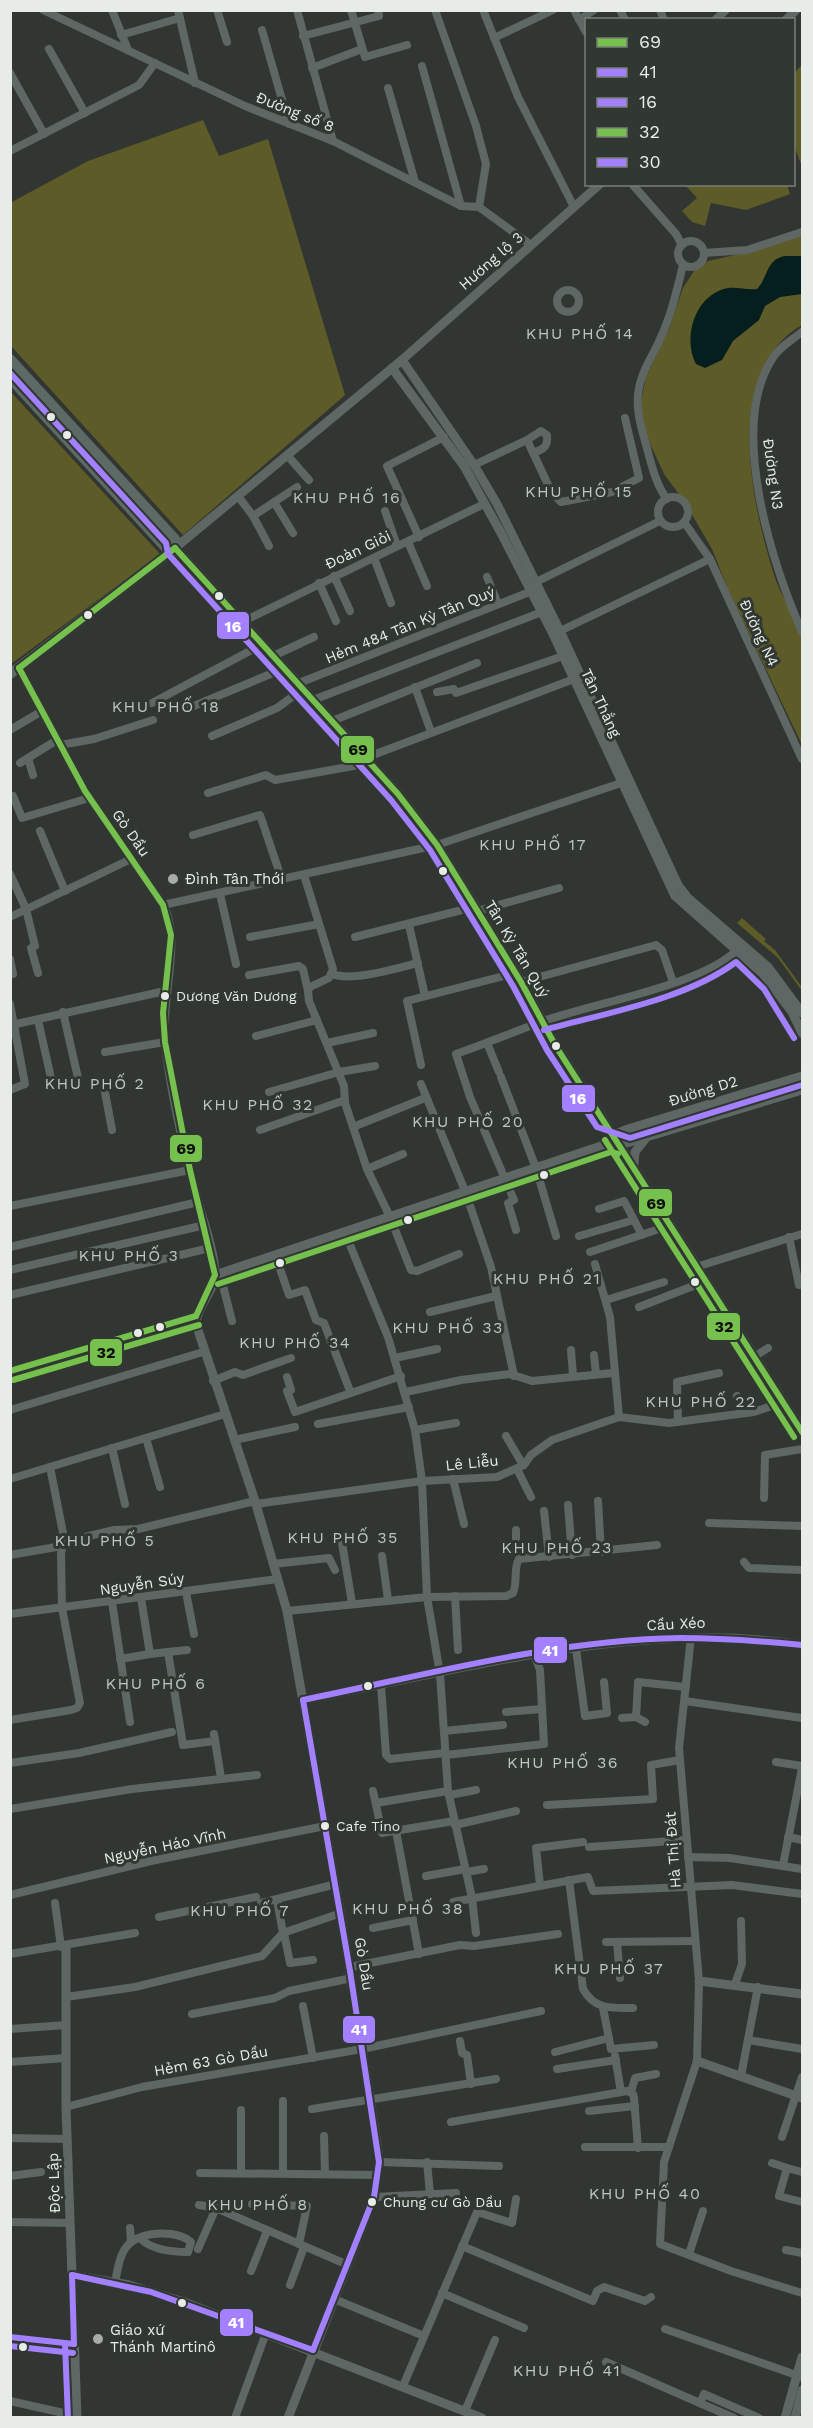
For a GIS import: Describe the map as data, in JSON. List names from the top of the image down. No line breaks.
{"streets":{"main road":["Tân Kỳ Tân Quý"],"street":["Đường số 8","Hương lộ 3","Đường N3","Đoàn Giỏi","Hẻm 484 Tân Kỳ Tân Quý","Đường N4","Tân Thắng","Gò Dầu","Đường D2","Lê Liễu","Nguyễn Súy","Cầu Xéo","Nguyễn Háo Vĩnh","Hà Thị Đát","Hẻm 63 Gò Dầu","Độc Lập"]},"crossings":[["Hương lộ 3","Tân Thắng"],["Hương lộ 3","Tân Kỳ Tân Quý"],["Đoàn Giỏi","Tân Thắng"],["Đoàn Giỏi","Tân Kỳ Tân Quý"],["Hẻm 484 Tân Kỳ Tân Quý","Đường N4"],["Hẻm 484 Tân Kỳ Tân Quý","Tân Thắng"],["Hẻm 484 Tân Kỳ Tân Quý","Tân Kỳ Tân Quý"],["Gò Dầu","Lê Liễu"],["Gò Dầu","Nguyễn Súy"],["Gò Dầu","Cầu Xéo"],["Gò Dầu","Nguyễn Háo Vĩnh"],["Gò Dầu","Hẻm 63 Gò Dầu"],["Tân Kỳ Tân Quý","Đường D2"],["Tân Kỳ Tân Quý","Lê Liễu"],["Cầu Xéo","Hà Thị Đát"],["Hẻm 63 Gò Dầu","Độc Lập"]],"districts":["KHU PHỐ 14","KHU PHỐ 15","KHU PHỐ 16","KHU PHỐ 18","KHU PHỐ 17","KHU PHỐ 2","KHU PHỐ 32","KHU PHỐ 20","KHU PHỐ 3","KHU PHỐ 21","KHU PHỐ 33","KHU PHỐ 34","KHU PHỐ 22","KHU PHỐ 35","KHU PHỐ 5","KHU PHỐ 23","KHU PHỐ 6","KHU PHỐ 36","KHU PHỐ 38","KHU PHỐ 7","KHU PHỐ 37","KHU PHỐ 40","KHU PHỐ 8","KHU PHỐ 41"],"places":["Đình Tân Thới","Dương Văn Dương","Cafe Tino","Chung cư Gò Dầu","Giáo xứ Thánh Martinô"],"lines":["transit line 16","transit line 69","transit line 32","transit line 41","transit line 30"],"legend":["69","41","16","32","30"]}
